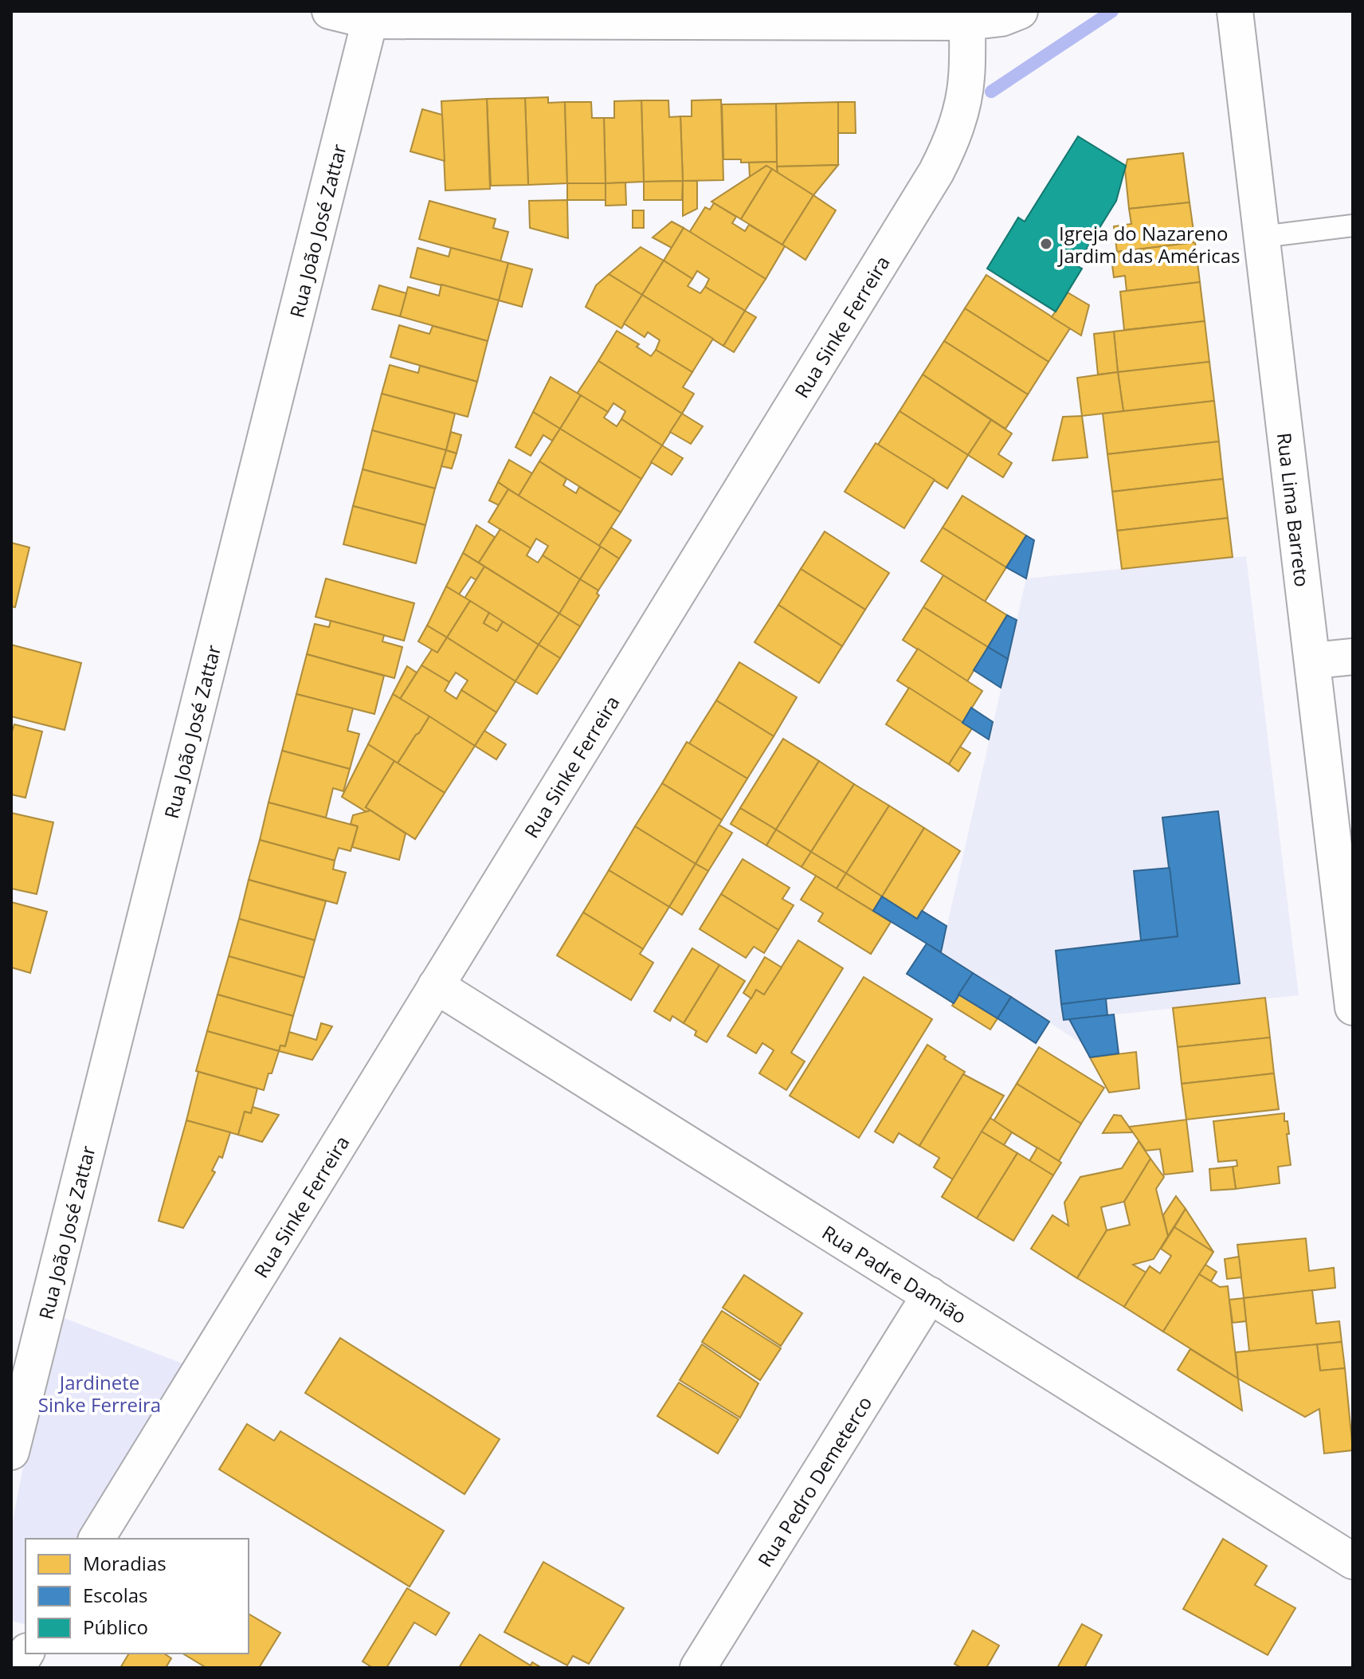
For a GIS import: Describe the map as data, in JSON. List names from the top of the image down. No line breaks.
{"streets":{"street":["Rua João José Zattar","Rua Sinke Ferreira","Rua Lima Barreto","Rua Padre Damião","Rua Pedro Demeterco"]},"crossings":[["Rua Sinke Ferreira","Rua Padre Damião"],["Rua Padre Damião","Rua Pedro Demeterco"]],"parks":["Jardinete Sinke Ferreira"],"places":["Igreja do Nazareno Jardim das Américas"],"legend":["Moradias","Escolas","Público"]}
